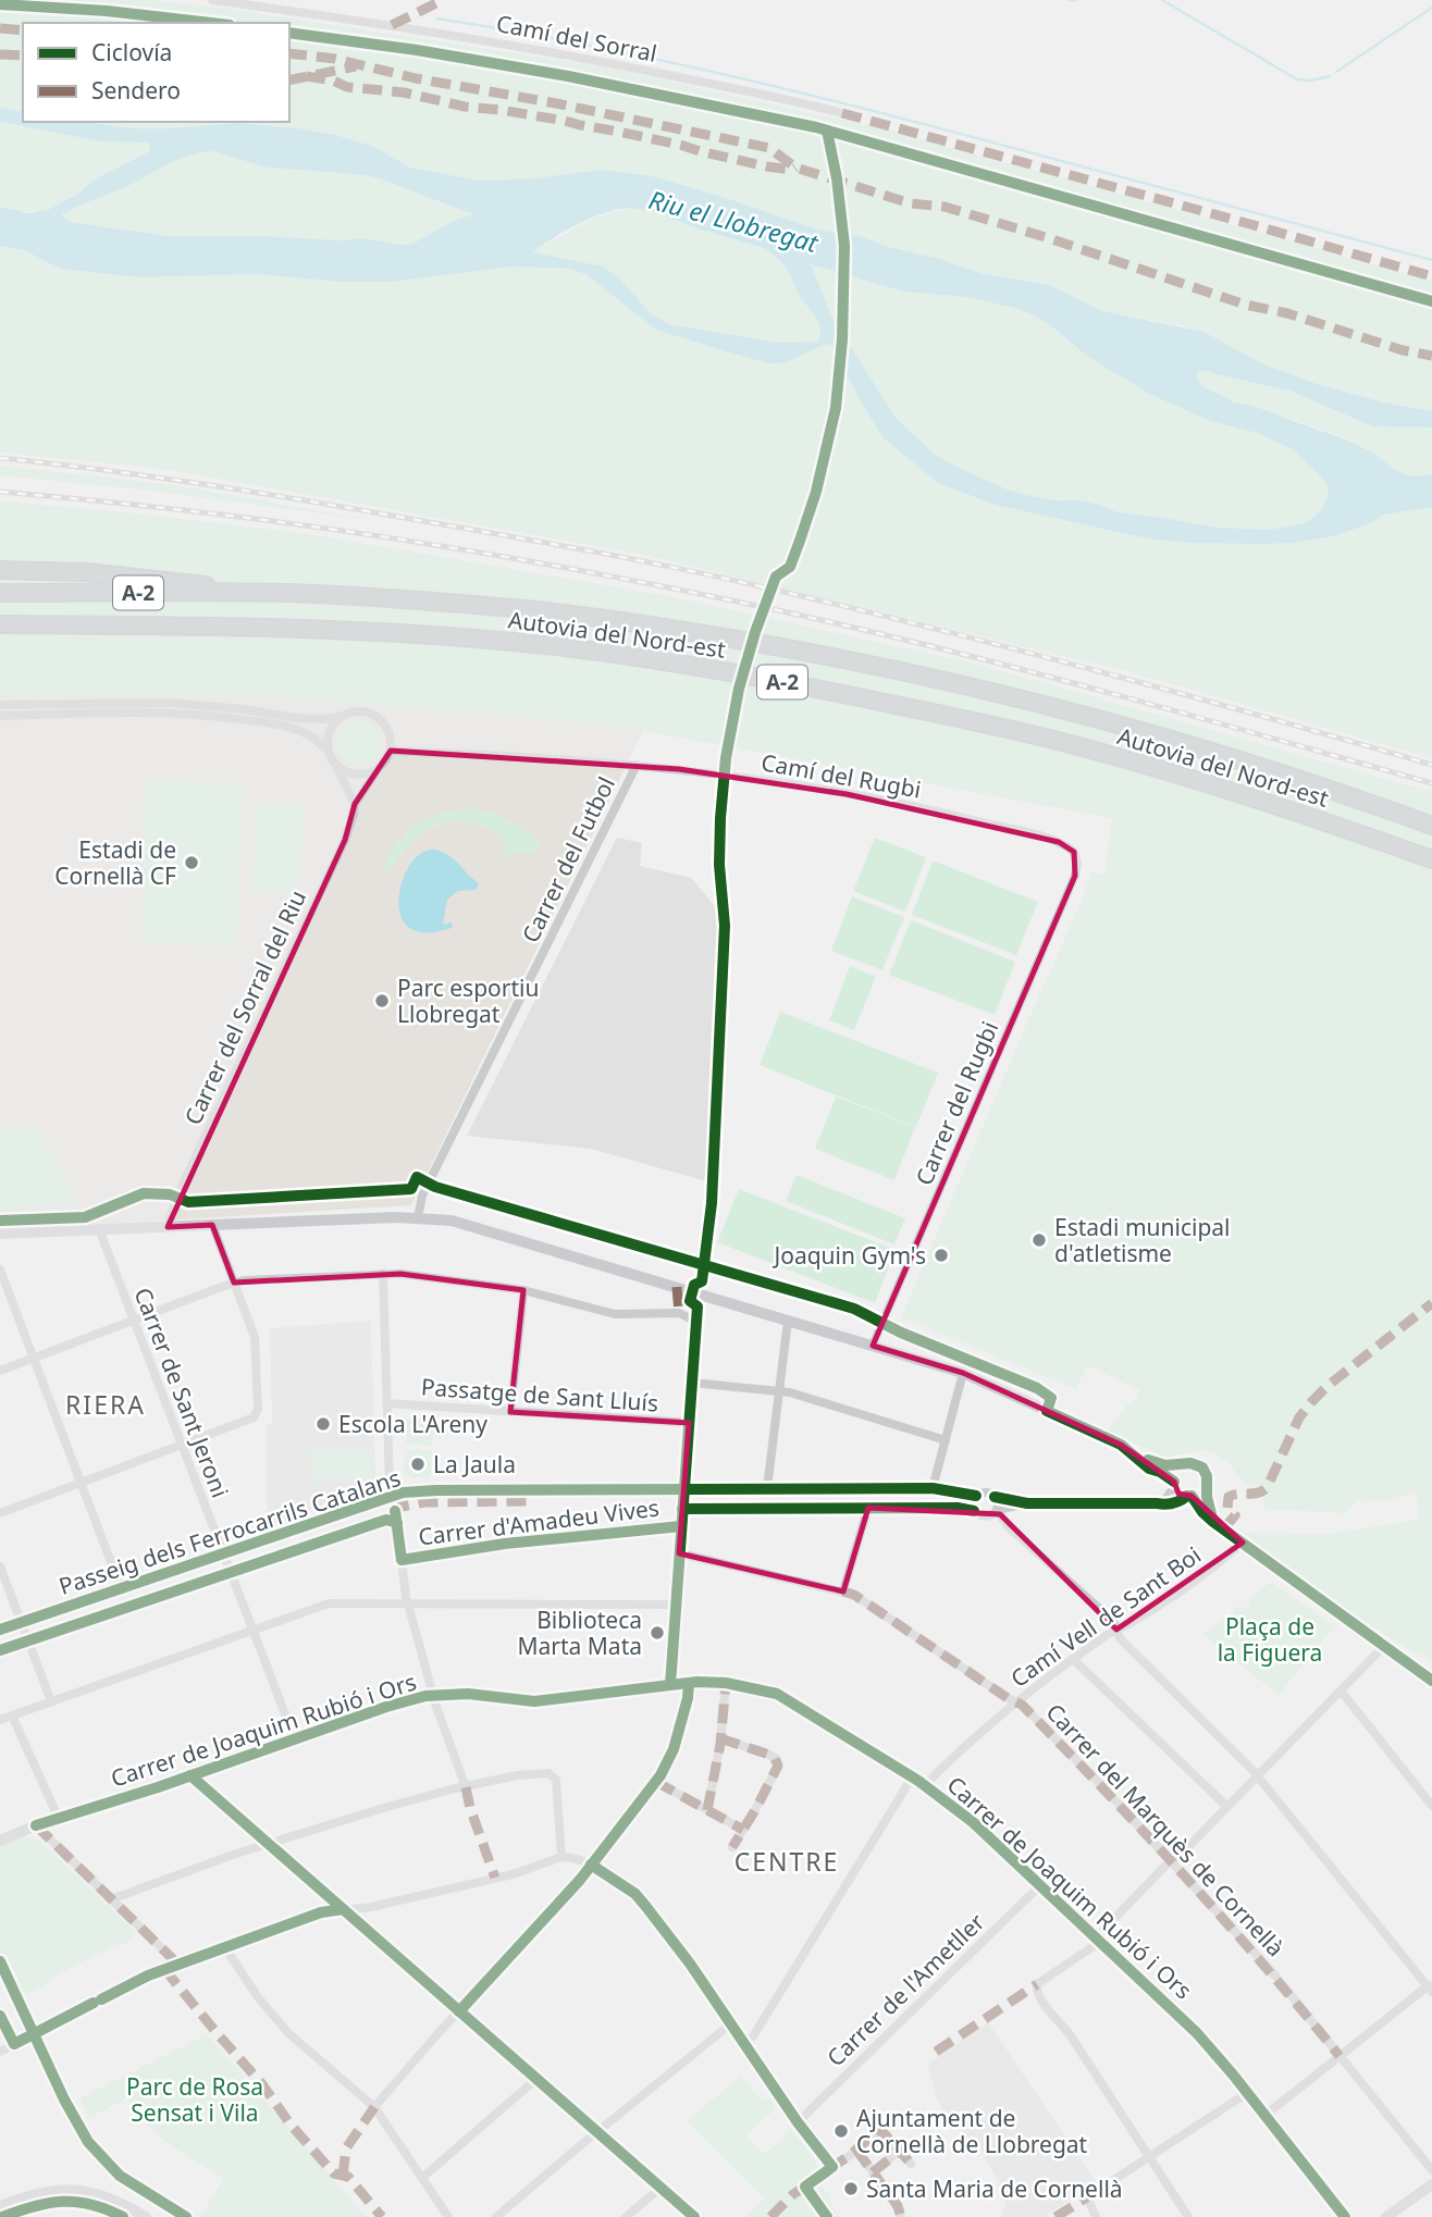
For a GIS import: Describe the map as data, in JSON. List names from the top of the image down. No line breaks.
{"streets":{"highway":["A-2","Autovia del Nord-est"],"street":["Camí del Sorral","Camí del Rugbi","Carrer del Futbol","Carrer del Sorral del Riu","Carrer del Rugbi","Carrer de Sant Jeroni","Passatge de Sant Lluís","Carrer d'Amadeu Vives","Passeig dels Ferrocarrils Catalans","Camí Vell de Sant Boi","Carrer de Joaquim Rubió i Ors","Carrer del Marquès de Cornellà","Carrer de l'Ametller"]},"crossings":[["Camí del Rugbi","Carrer del Futbol"],["Camí del Rugbi","Carrer del Sorral del Riu"],["Camí del Rugbi","Carrer del Rugbi"],["Carrer de Sant Jeroni","Passeig dels Ferrocarrils Catalans"],["Carrer de Sant Jeroni","Carrer de Joaquim Rubió i Ors"],["Carrer d'Amadeu Vives","Carrer del Marquès de Cornellà"],["Camí Vell de Sant Boi","Carrer de Joaquim Rubió i Ors"],["Camí Vell de Sant Boi","Carrer del Marquès de Cornellà"],["Carrer de Joaquim Rubió i Ors","Carrer de l'Ametller"]],"districts":["RIERA","CENTRE"],"water":["Riu el Llobregat"],"parks":["Plaça de la Figuera","Parc de Rosa Sensat i Vila"],"places":["Estadi de Cornellà CF","Parc esportiu Llobregat","Estadi municipal d'atletisme","Joaquin Gym's","Escola L'Areny","La Jaula","Biblioteca Marta Mata","Ajuntament de Cornellà de Llobregat","Santa Maria de Cornellà"],"legend":["Ciclovía","Sendero"]}
